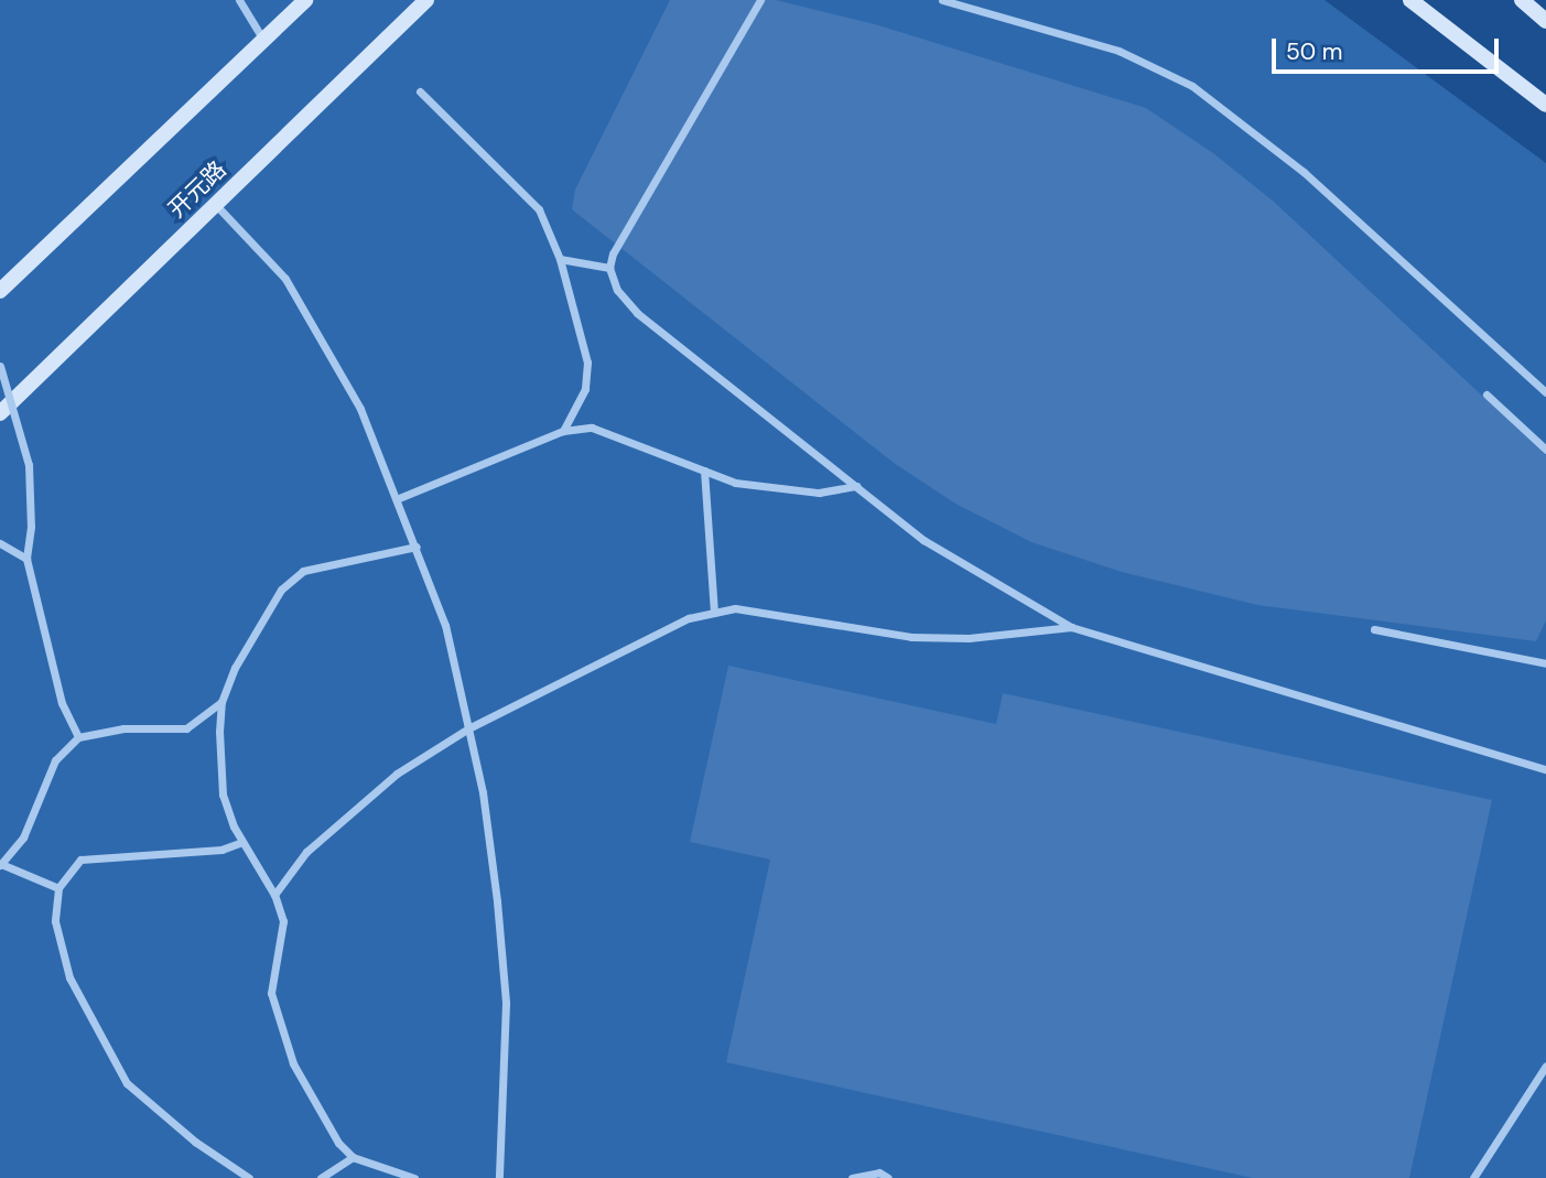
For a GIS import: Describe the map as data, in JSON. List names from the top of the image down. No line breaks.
{"streets":{"main road":["开元路"]},"scale_bar":"50 m"}
